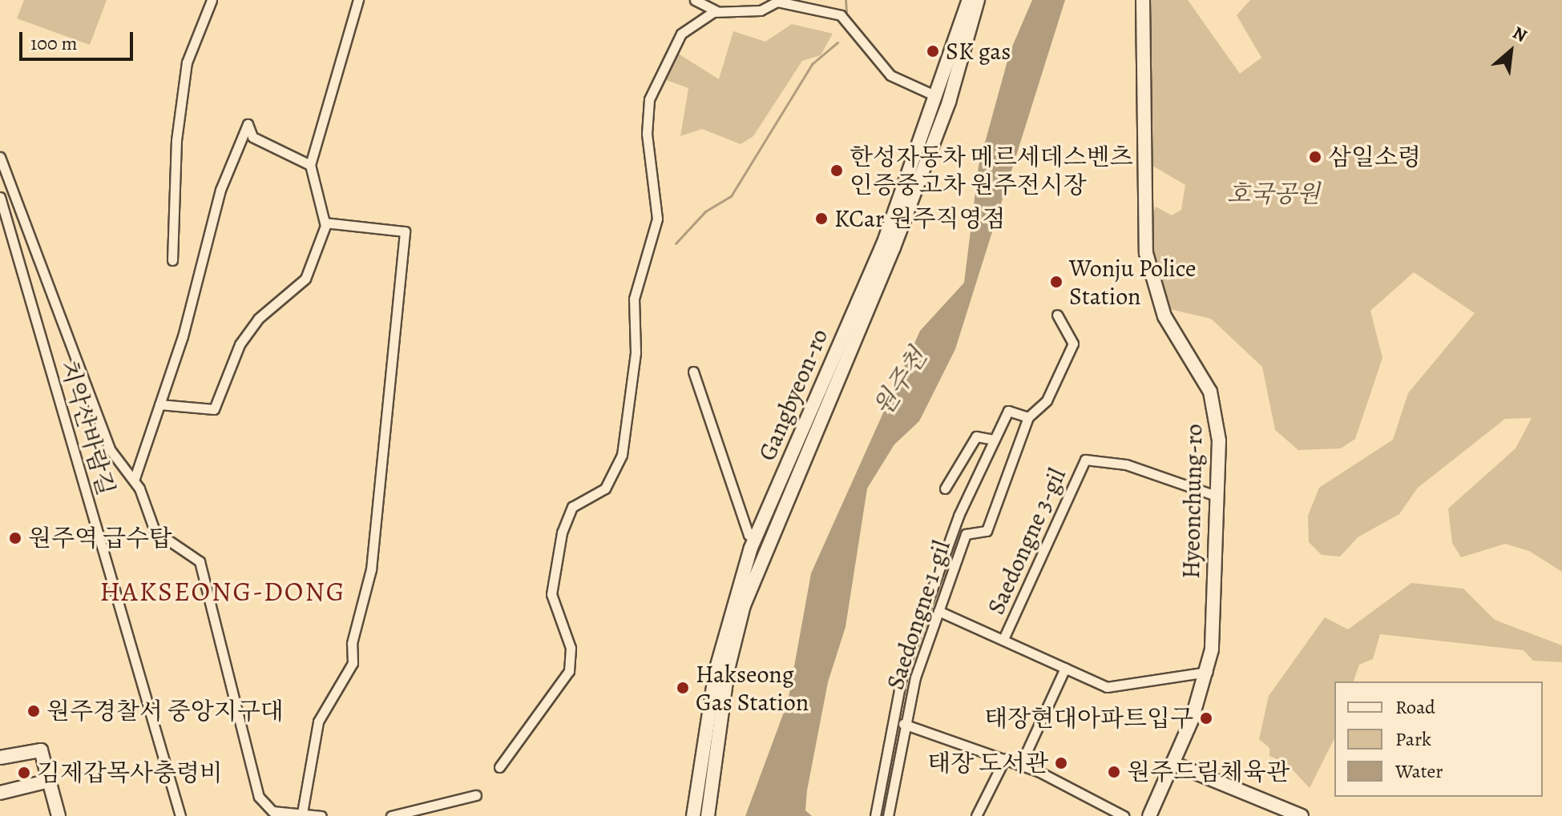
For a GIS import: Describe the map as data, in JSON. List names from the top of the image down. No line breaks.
{"streets":{"street":["Gangbyeon-ro","치악산바람길","Hyeonchung-ro","Saedongne 3-gil","Saedongne 1-gil"]},"crossings":[["Hyeonchung-ro","Saedongne 3-gil"]],"districts":["HAKSEONG-DONG"],"water":["원주천"],"parks":["호국공원"],"places":["SK gas","삼일소령","한성자동차 메르세데스벤츠 인증중고차 원주전시장","KCar 원주직영점","Wonju Police Station","원주역 급수탑","Hakseong Gas Station","원주경찰서 중앙지구대","태장현대아파트입구","태장 도서관","원주드림체육관","김제갑목사충령비"],"legend":["Road","Park","Water"],"scale_bar":"100 m","north":"top right"}
